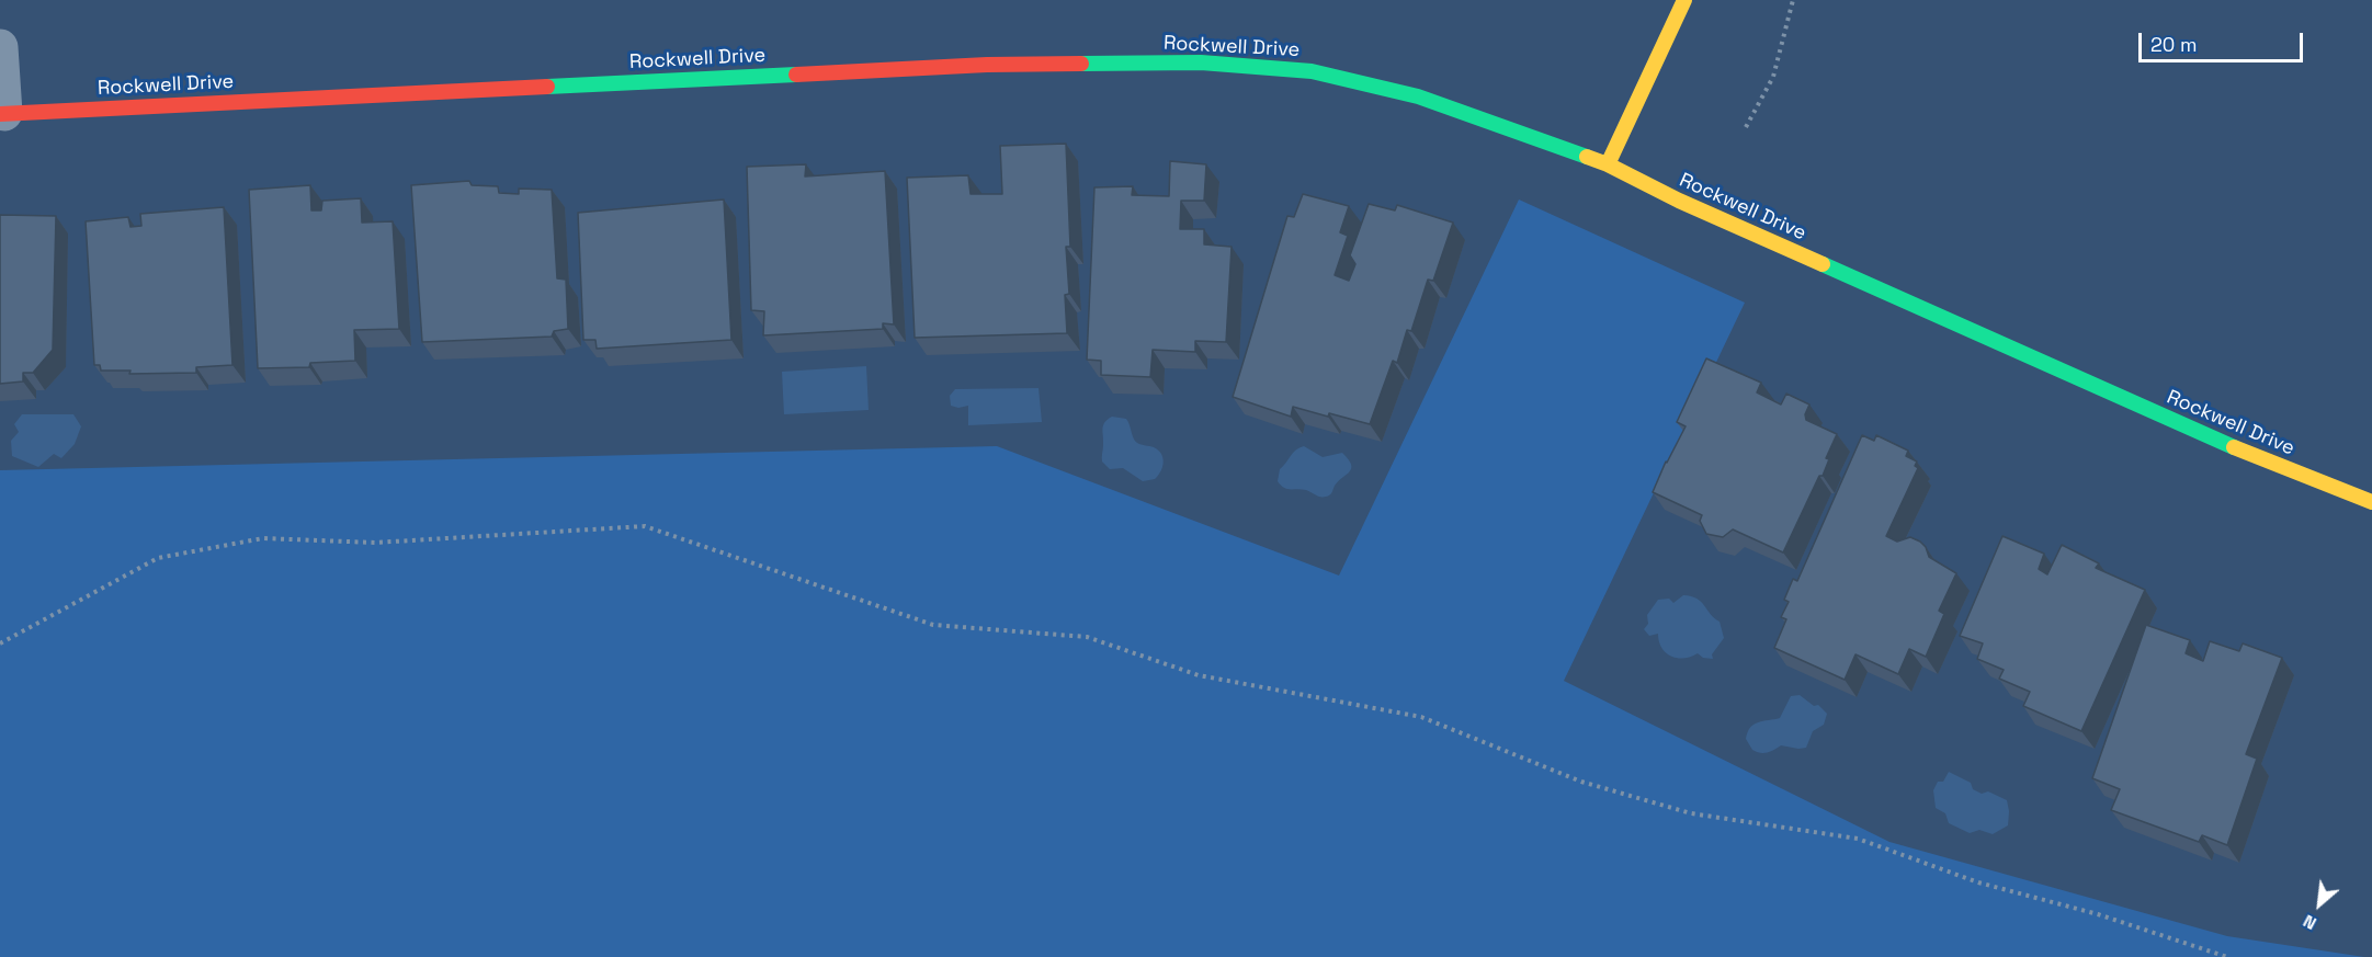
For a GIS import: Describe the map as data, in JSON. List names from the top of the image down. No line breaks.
{"streets":{"street":["Rockwell Drive"]},"scale_bar":"20 m","north":"bottom left"}
